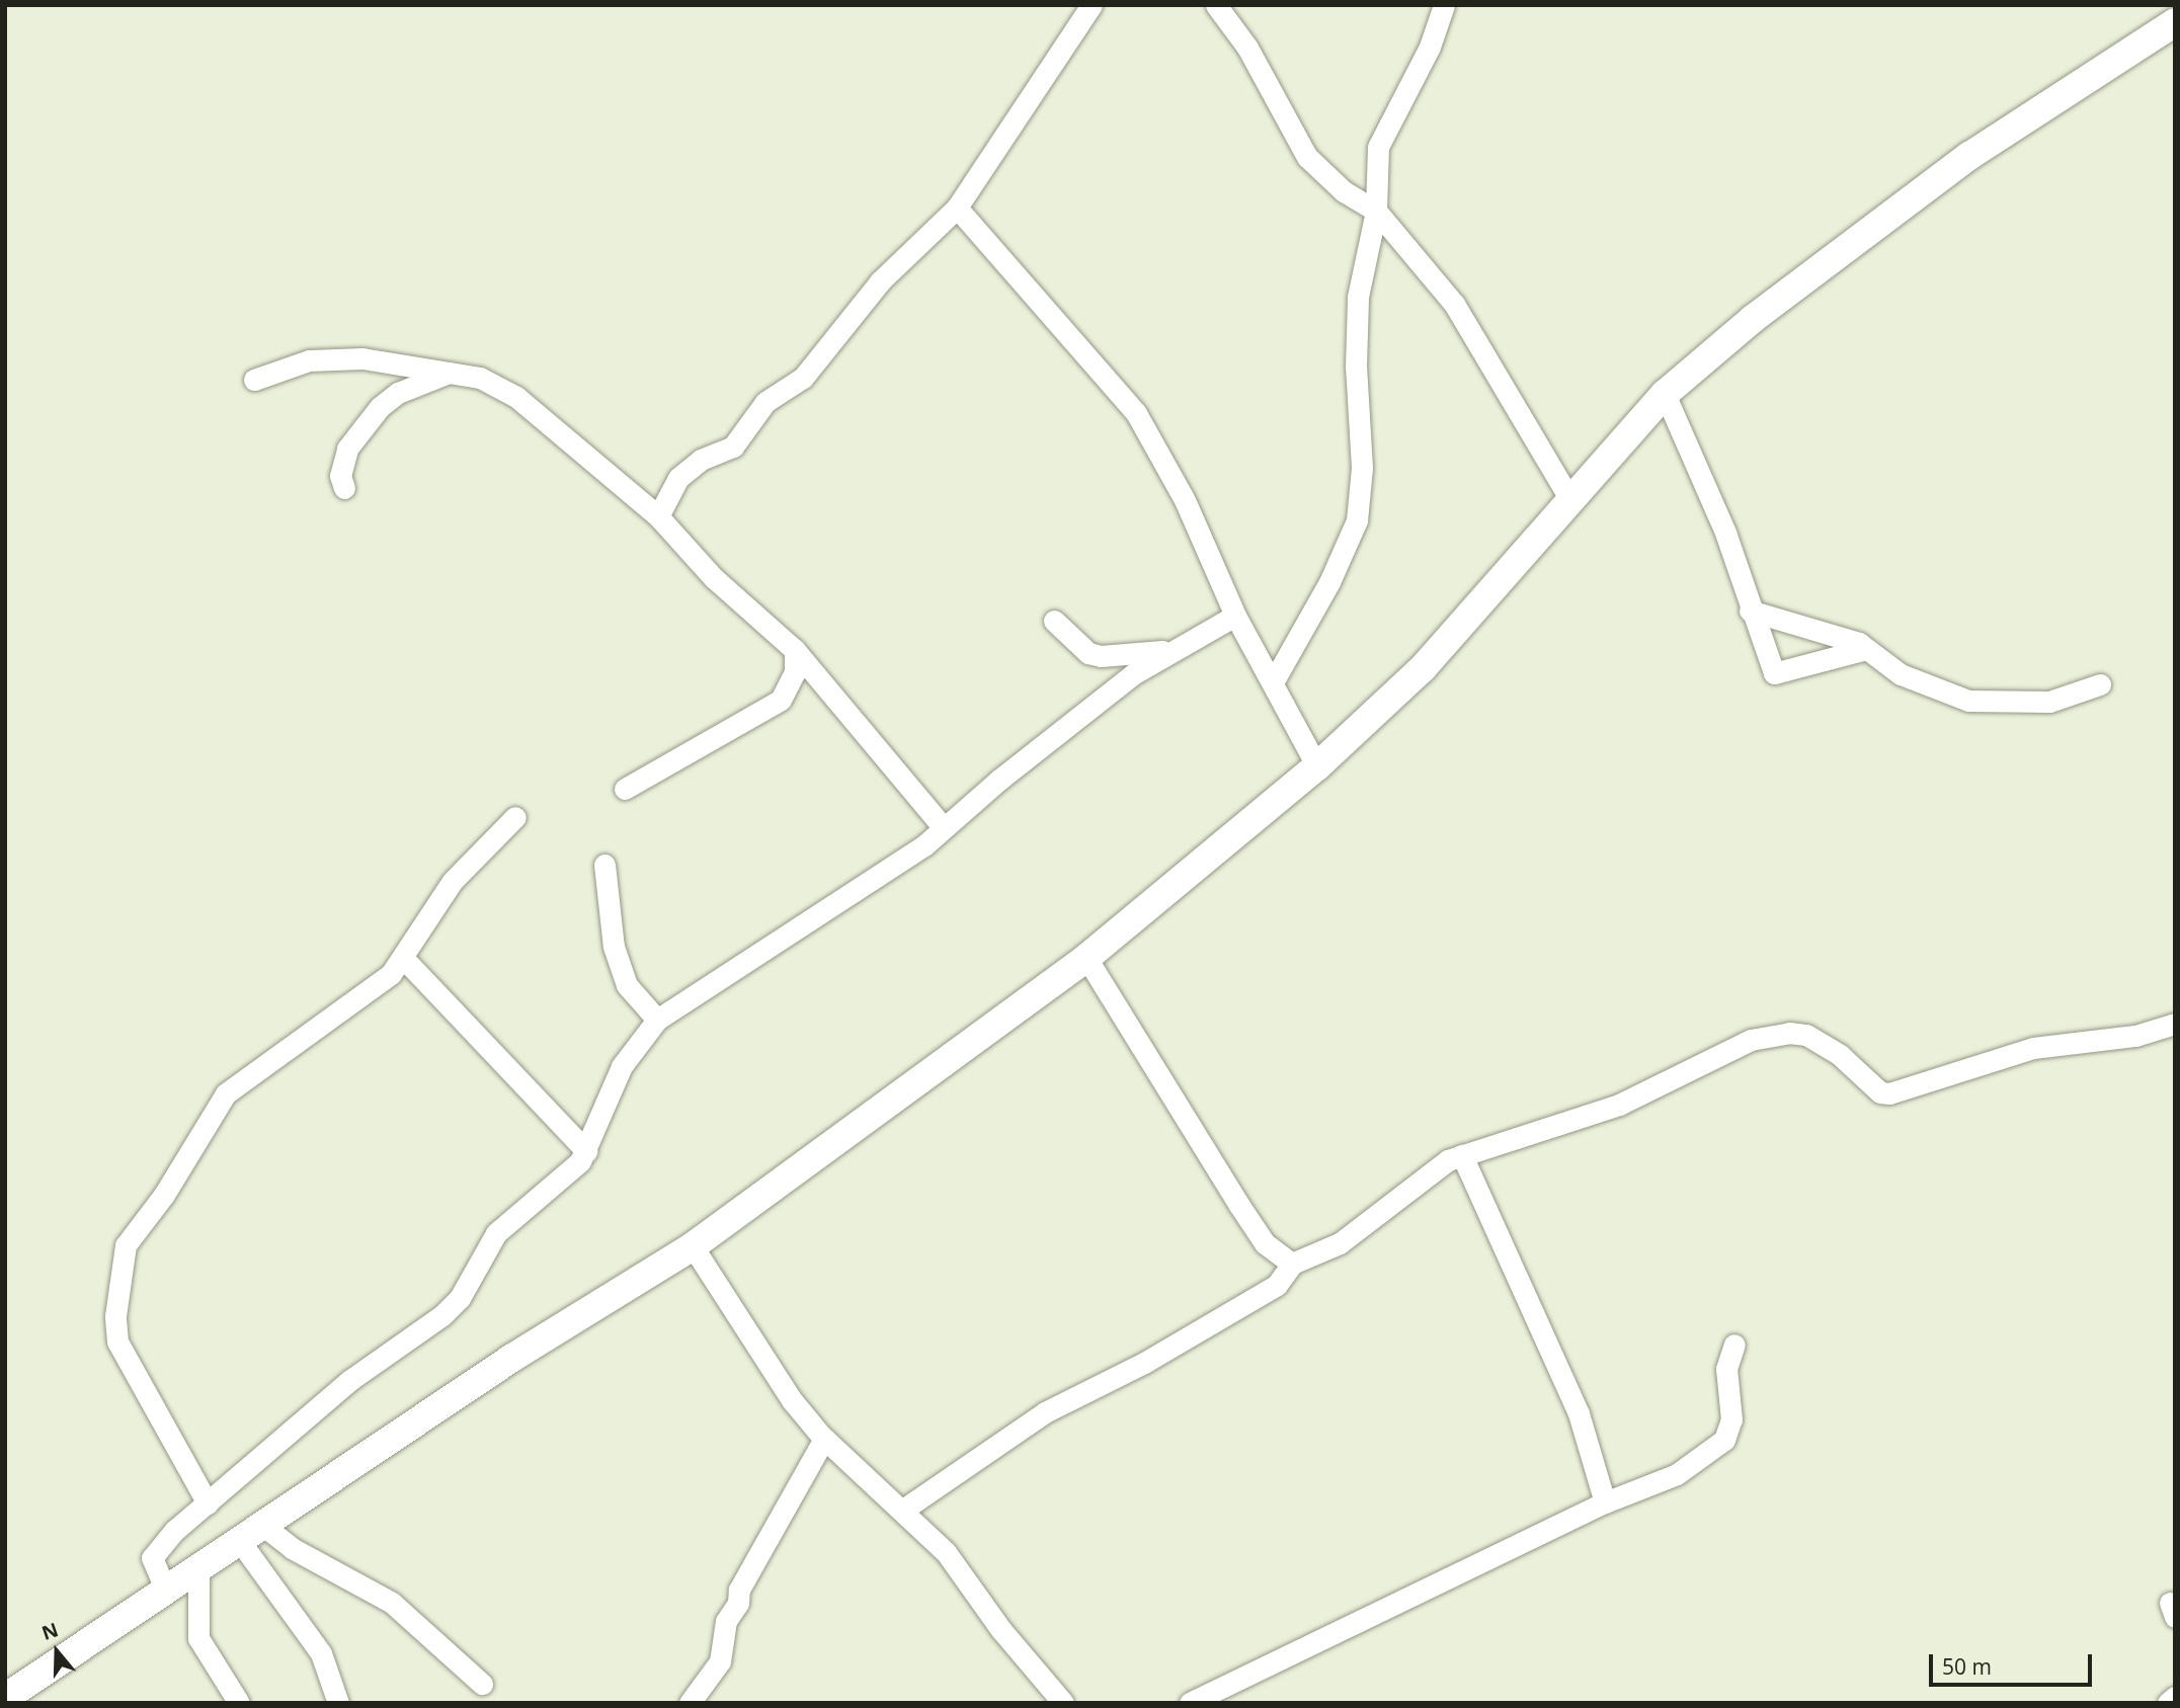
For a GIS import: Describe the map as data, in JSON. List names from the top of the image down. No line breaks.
{"scale_bar":"50 m","north":"top"}
